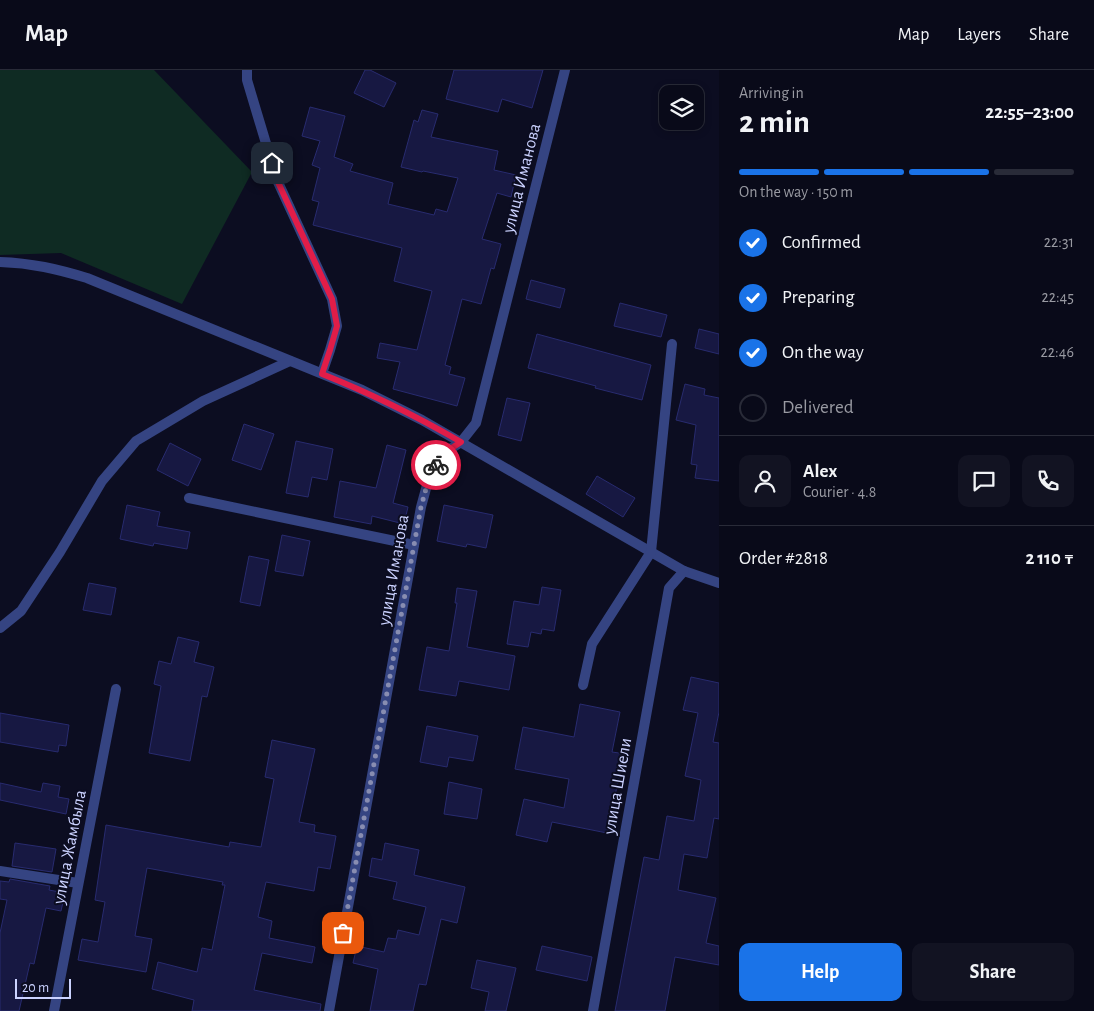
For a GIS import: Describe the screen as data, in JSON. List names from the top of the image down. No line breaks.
{"streets":{"street":["улица Иманова","улица Шиели","улица Жамбыла"]},"scale_bar":"20 m","page":{"header":"Map","nav":["Map","Layers","Share"],"heading":["2 min","Arriving in","22:55–23:00"],"panel":["Alex","Courier · 4.8","Order #2818","2 110 ₸"],"bar":"On the way · 150 m","list":[["Confirmed","22:31"],["Preparing","22:45"],["On the way","22:46"],"Delivered"],"buttons":["Help","Share"],"scale":"20 m"}}
